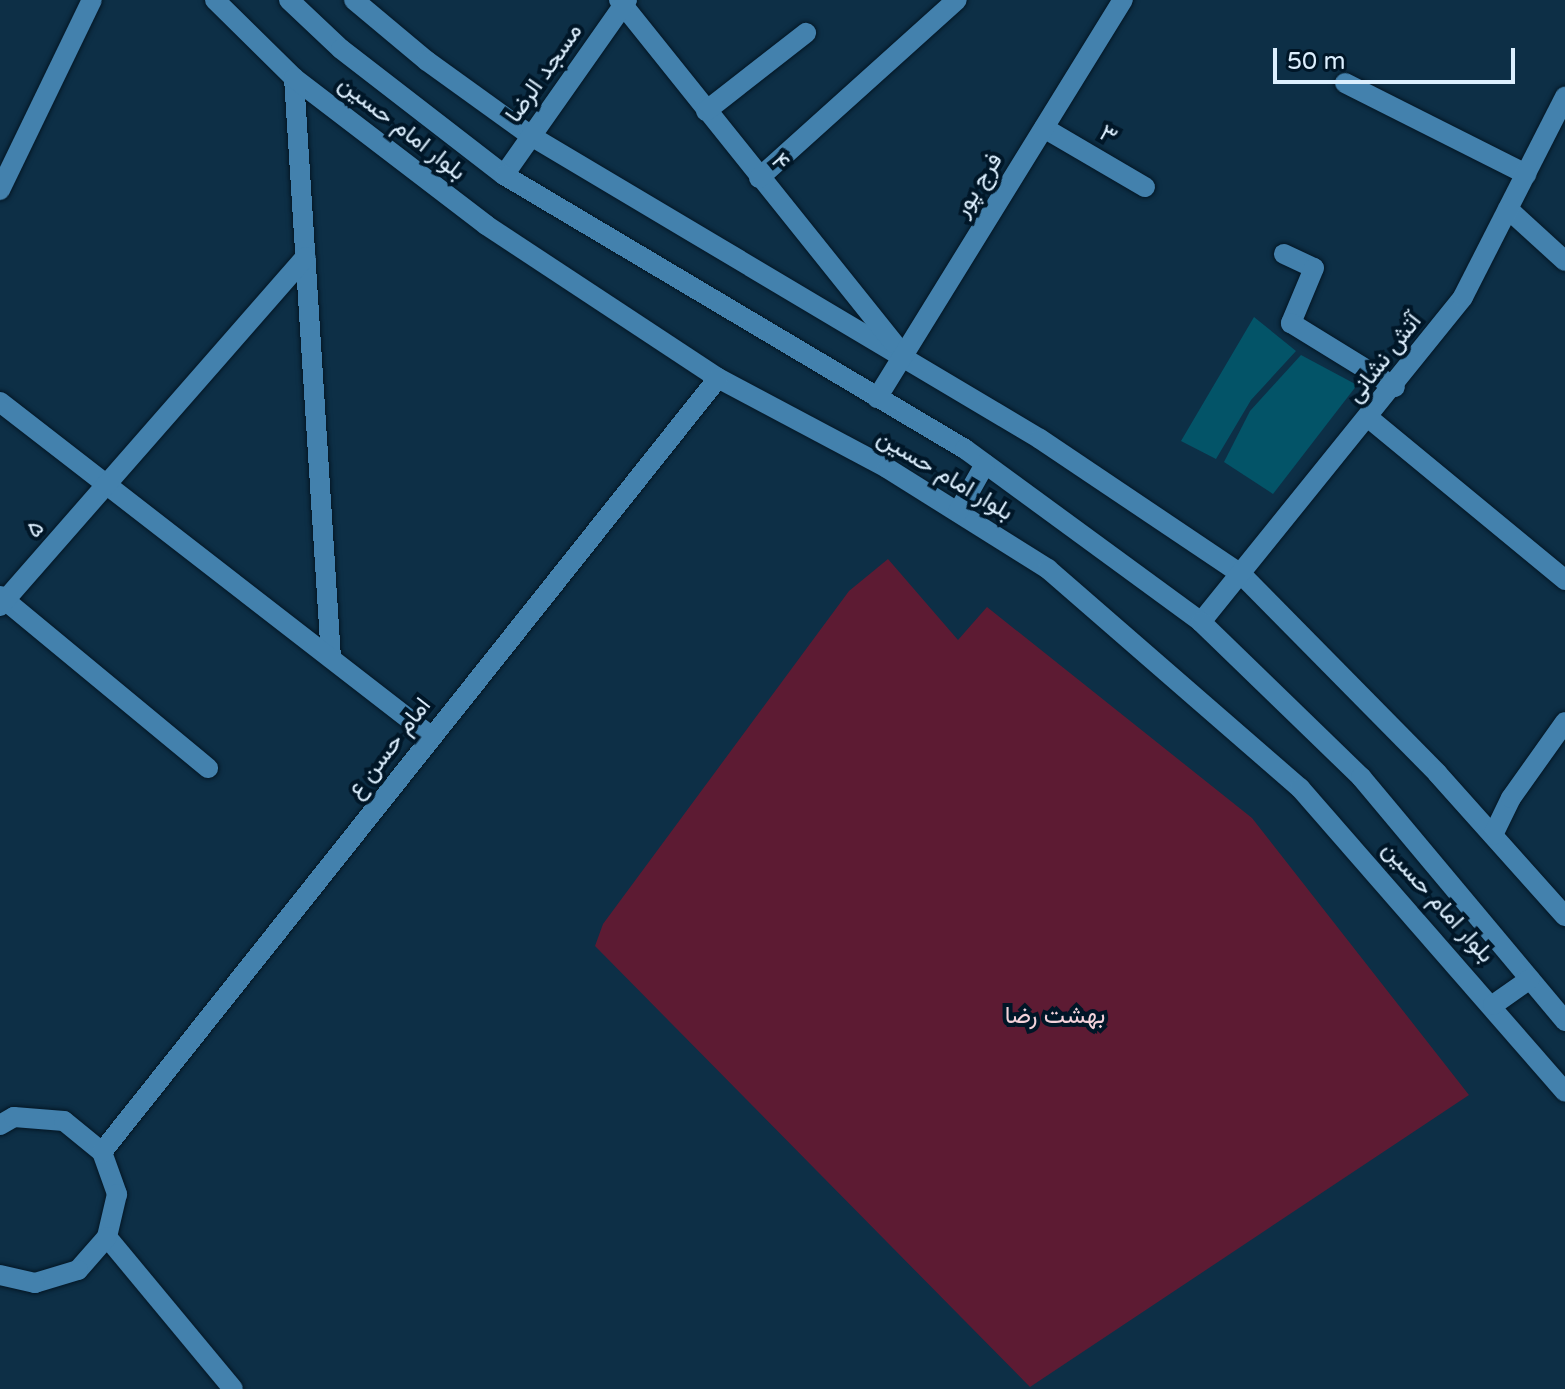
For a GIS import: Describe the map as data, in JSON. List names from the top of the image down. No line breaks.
{"streets":{"street":["مسجد الرضا","بلوار امام حسین","۳","۴","فرج پور","آتش نشانی","۵","امام حسن ع"]},"crossings":[["مسجد الرضا","بلوار امام حسین"],["مسجد الرضا","۴"],["بلوار امام حسین","فرج پور"],["بلوار امام حسین","آتش نشانی"],["بلوار امام حسین","امام حسن ع"],["۳","فرج پور"],["۴","فرج پور"]],"parks":["بهشت رضا"],"scale_bar":"50 m"}
